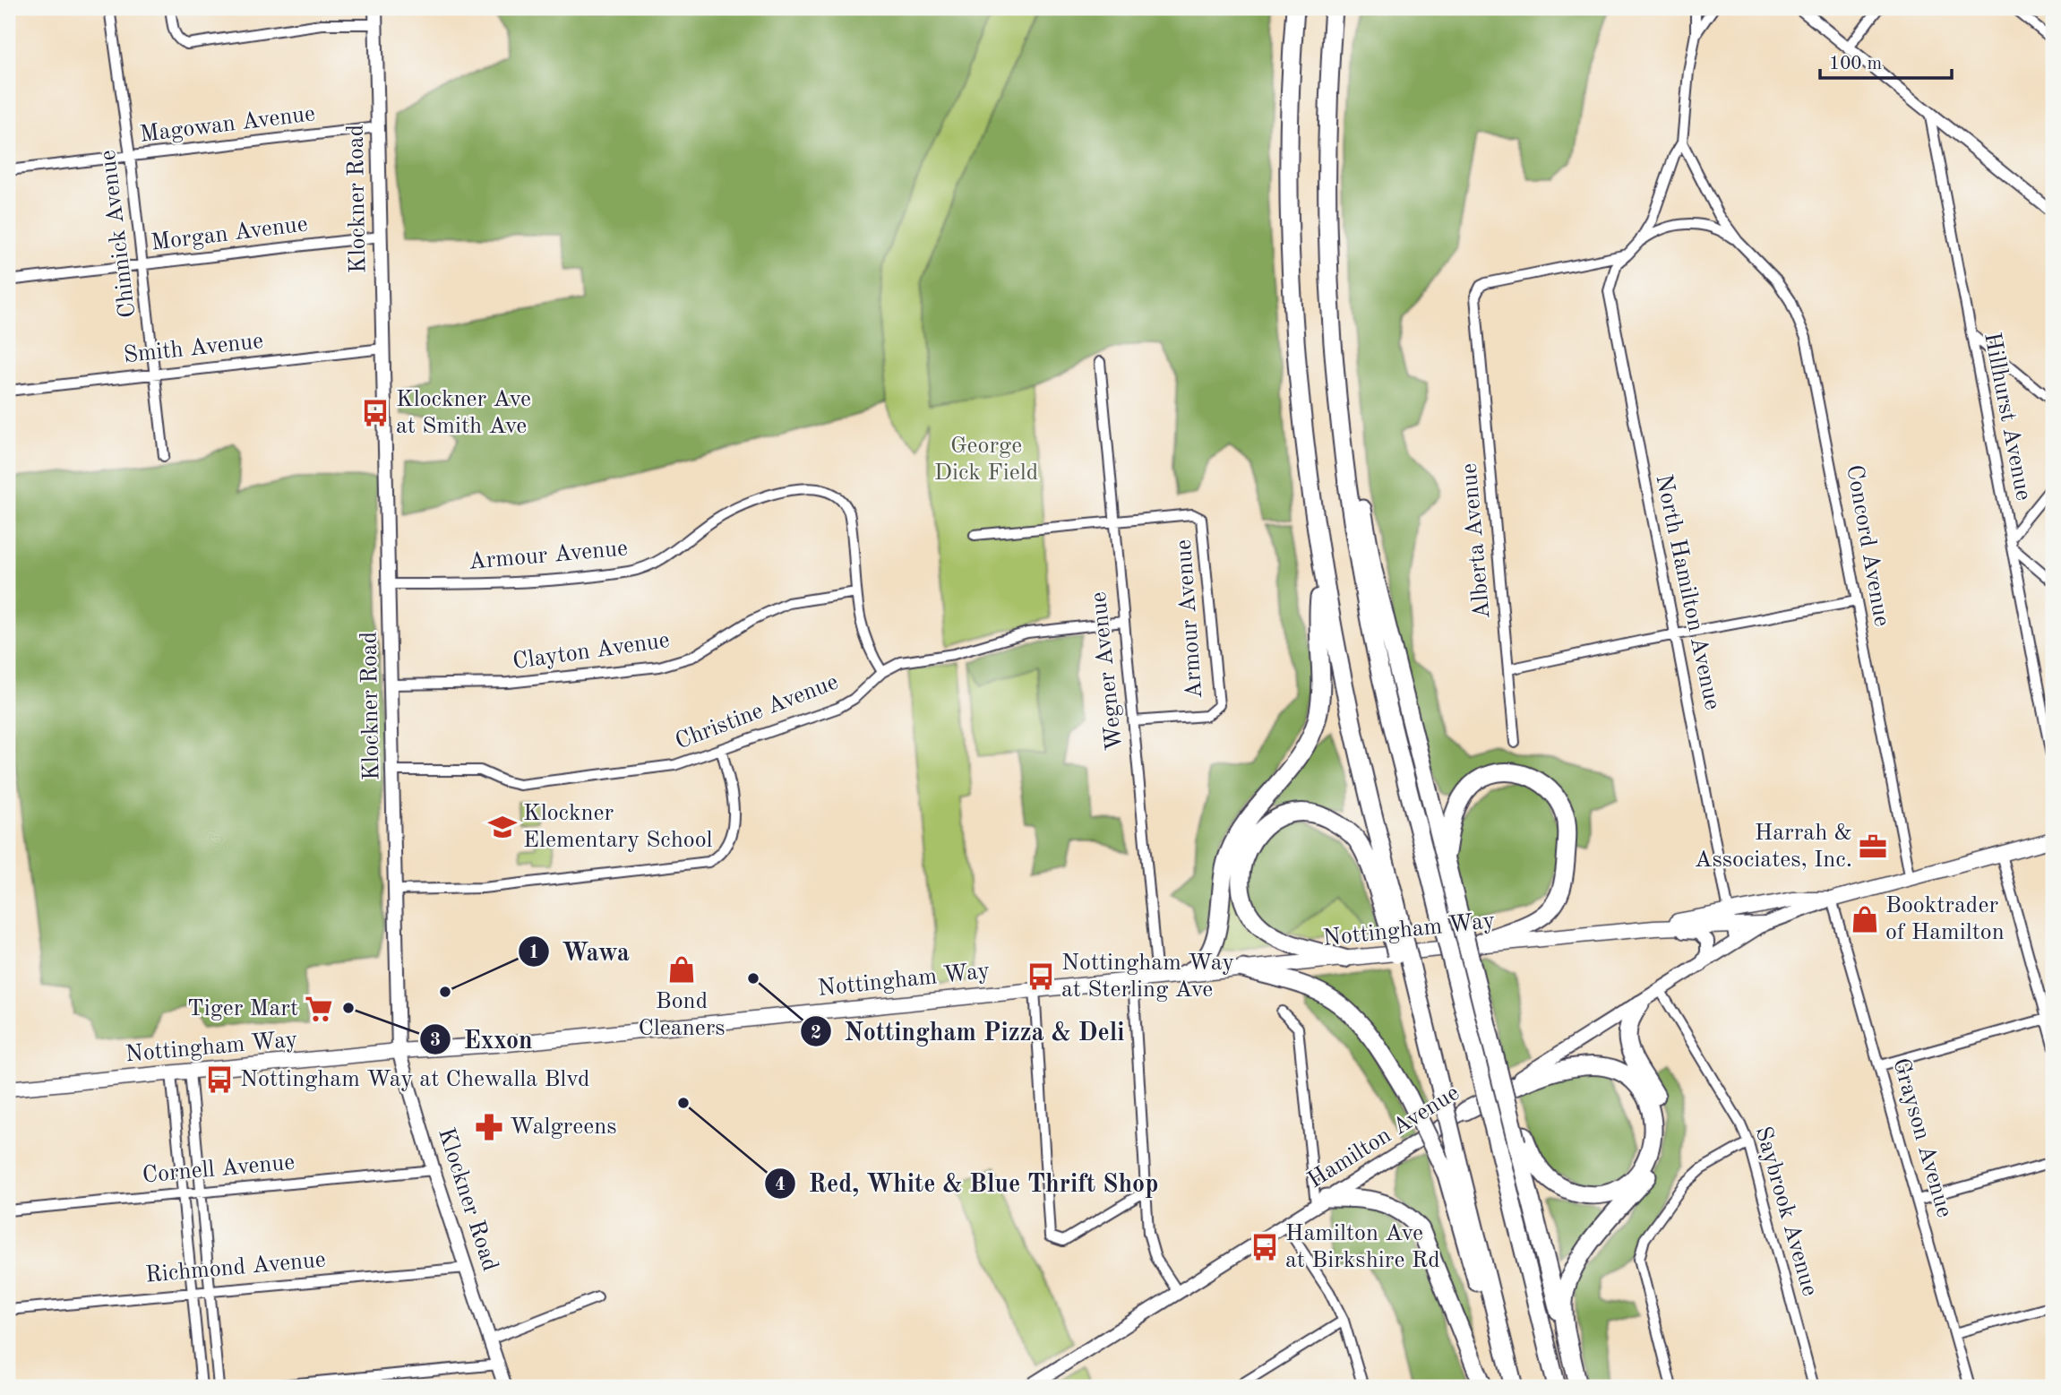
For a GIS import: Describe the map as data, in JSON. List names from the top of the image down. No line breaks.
{"streets":{"main road":["Klockner Road","Nottingham Way","Hamilton Avenue"],"street":["Magowan Avenue","Chinnick Avenue","Morgan Avenue","Smith Avenue","Hillhurst Avenue","Alberta Avenue","Concord Avenue","Armour Avenue","North Hamilton Avenue","Clayton Avenue","Wegner Avenue","Christine Avenue","Grayson Avenue","Cornell Avenue","Saybrook Avenue","Richmond Avenue"]},"crossings":[["Magowan Avenue","Klockner Road"],["Magowan Avenue","Chinnick Avenue"],["Klockner Road","Morgan Avenue"],["Klockner Road","Smith Avenue"],["Klockner Road","Armour Avenue"],["Klockner Road","Clayton Avenue"],["Klockner Road","Christine Avenue"],["Klockner Road","Nottingham Way"],["Klockner Road","Cornell Avenue"],["Klockner Road","Richmond Avenue"],["Chinnick Avenue","Morgan Avenue"],["Chinnick Avenue","Smith Avenue"],["Alberta Avenue","North Hamilton Avenue"],["Concord Avenue","North Hamilton Avenue"],["Concord Avenue","Nottingham Way"],["Armour Avenue","Clayton Avenue"],["Armour Avenue","Wegner Avenue"],["Armour Avenue","Christine Avenue"],["North Hamilton Avenue","Nottingham Way"],["North Hamilton Avenue","Hamilton Avenue"],["Wegner Avenue","Christine Avenue"],["Wegner Avenue","Nottingham Way"],["Nottingham Way","Hamilton Avenue"],["Nottingham Way","Grayson Avenue"],["Hamilton Avenue","Grayson Avenue"],["Hamilton Avenue","Saybrook Avenue"]],"parks":["George Dick Field"],"places":{"bus stop":["Klockner Ave at Smith Ave","Nottingham Way at Sterling Ave","Nottingham Way at Chewalla Blvd","Hamilton Ave at Birkshire Rd"],"school or university":["Klockner Elementary School"],"office":["Harrah & Associates, Inc."],"shop":["Booktrader of Hamilton","Bond Cleaners"],"other":["Nottingham Pizza & Deli","Wawa","Exxon","Red, White & Blue Thrift Shop"],"supermarket":["Tiger Mart"],"pharmacy":["Walgreens"]},"scale_bar":"100 m"}
